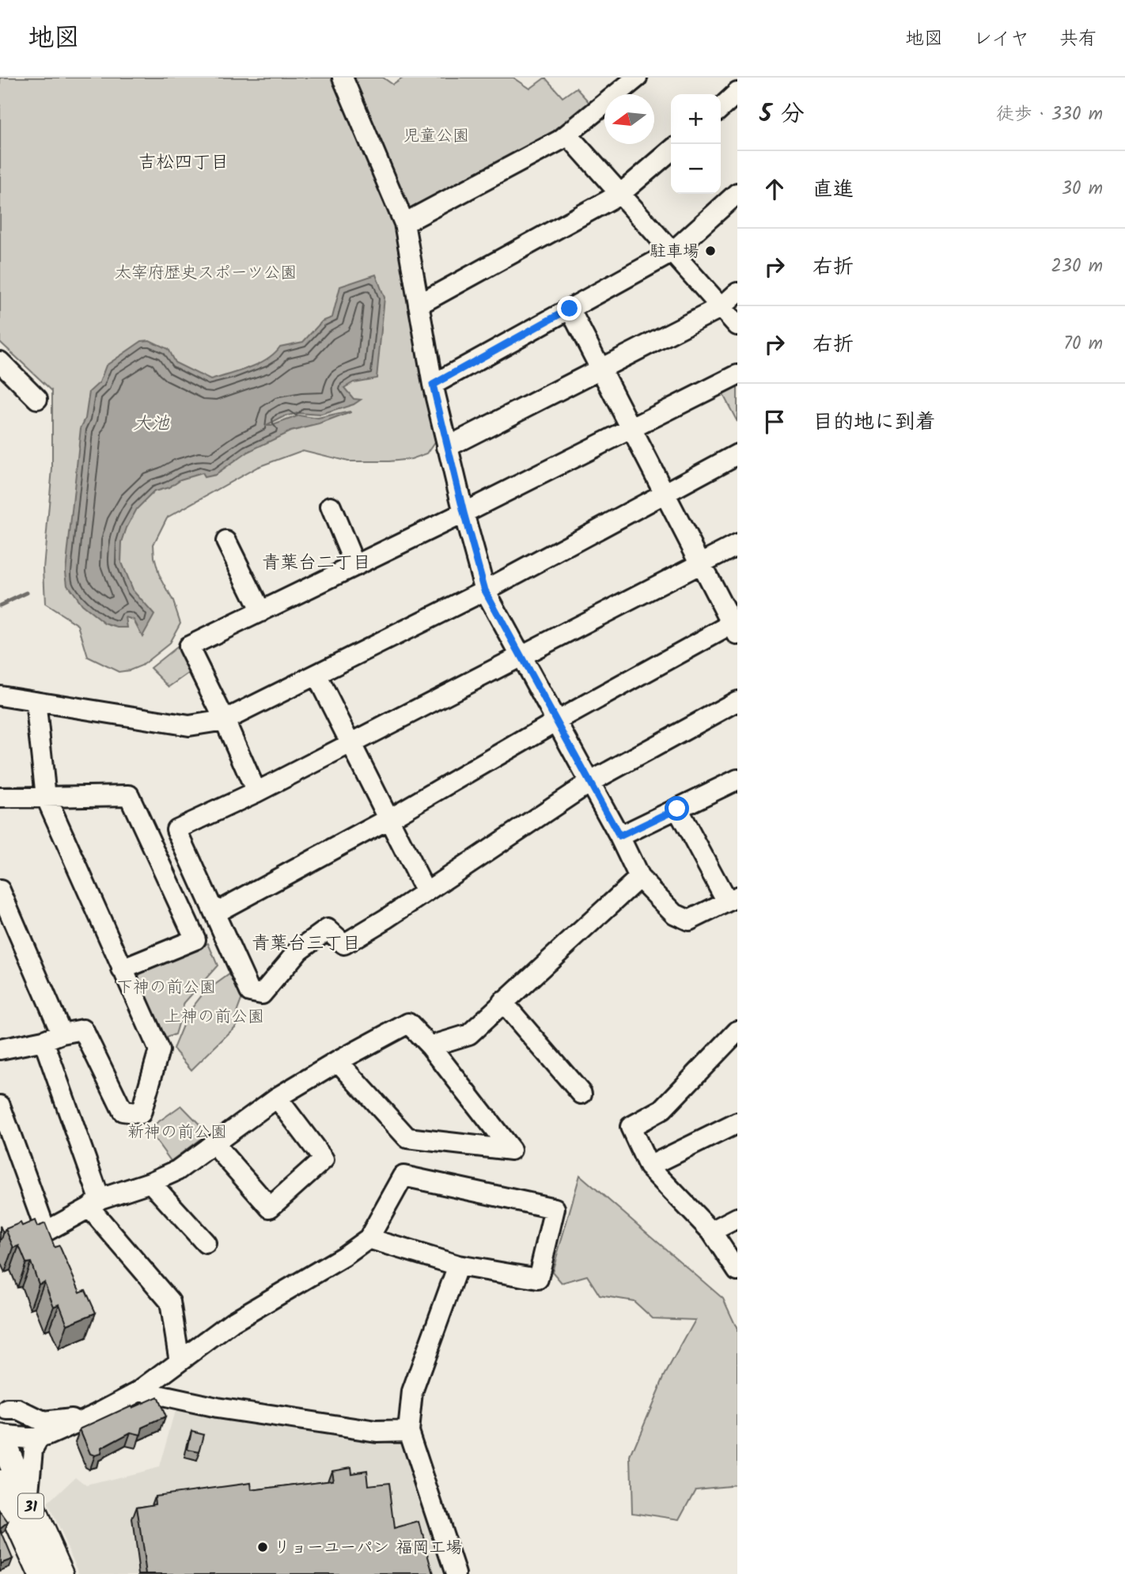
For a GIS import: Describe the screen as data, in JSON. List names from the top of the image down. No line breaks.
{"streets":{"main road":["31"]},"districts":["吉松四丁目","青葉台二丁目","青葉台三丁目"],"water":["大池"],"parks":["児童公園","太宰府歴史スポーツ公園","下神の前公園","上神の前公園","新神の前公園"],"places":["駐車場","リョーユーパン 福岡工場"],"north":"left","page":{"header":"地図","nav":["地図","レイヤ","共有"],"heading":["5 分","徒歩 · 330 m"],"map_buttons":["+","−"],"list":[["直進","30 m"],["右折","230 m"],["右折","70 m"],"目的地に到着"]}}
